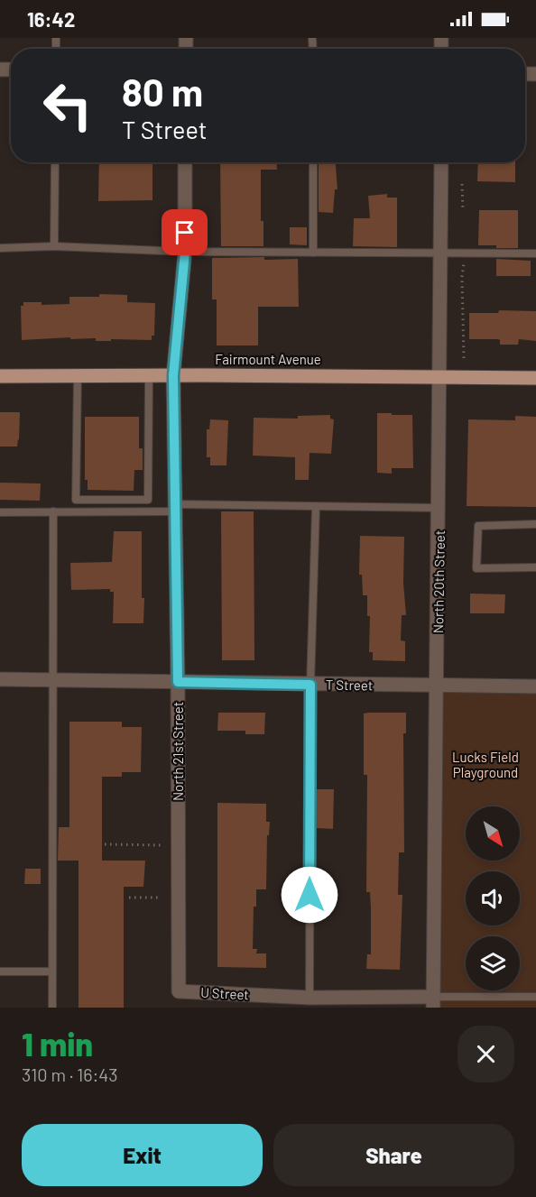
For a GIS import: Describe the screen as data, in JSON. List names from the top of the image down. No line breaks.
{"streets":{"main road":["Fairmount Avenue"],"street":["North 20th Street","T Street","North 21st Street","U Street"]},"crossings":[["Fairmount Avenue","North 20th Street"],["Fairmount Avenue","North 21st Street"],["North 20th Street","T Street"],["North 20th Street","U Street"],["T Street","North 21st Street"],["North 21st Street","U Street"]],"parks":["Lucks Field Playground"],"north":"bottom right","page":{"status":"16:42","turn":["80 m","T Street"],"heading":["1 min","310 m · 16:43"],"buttons":["Exit","Share"]}}
